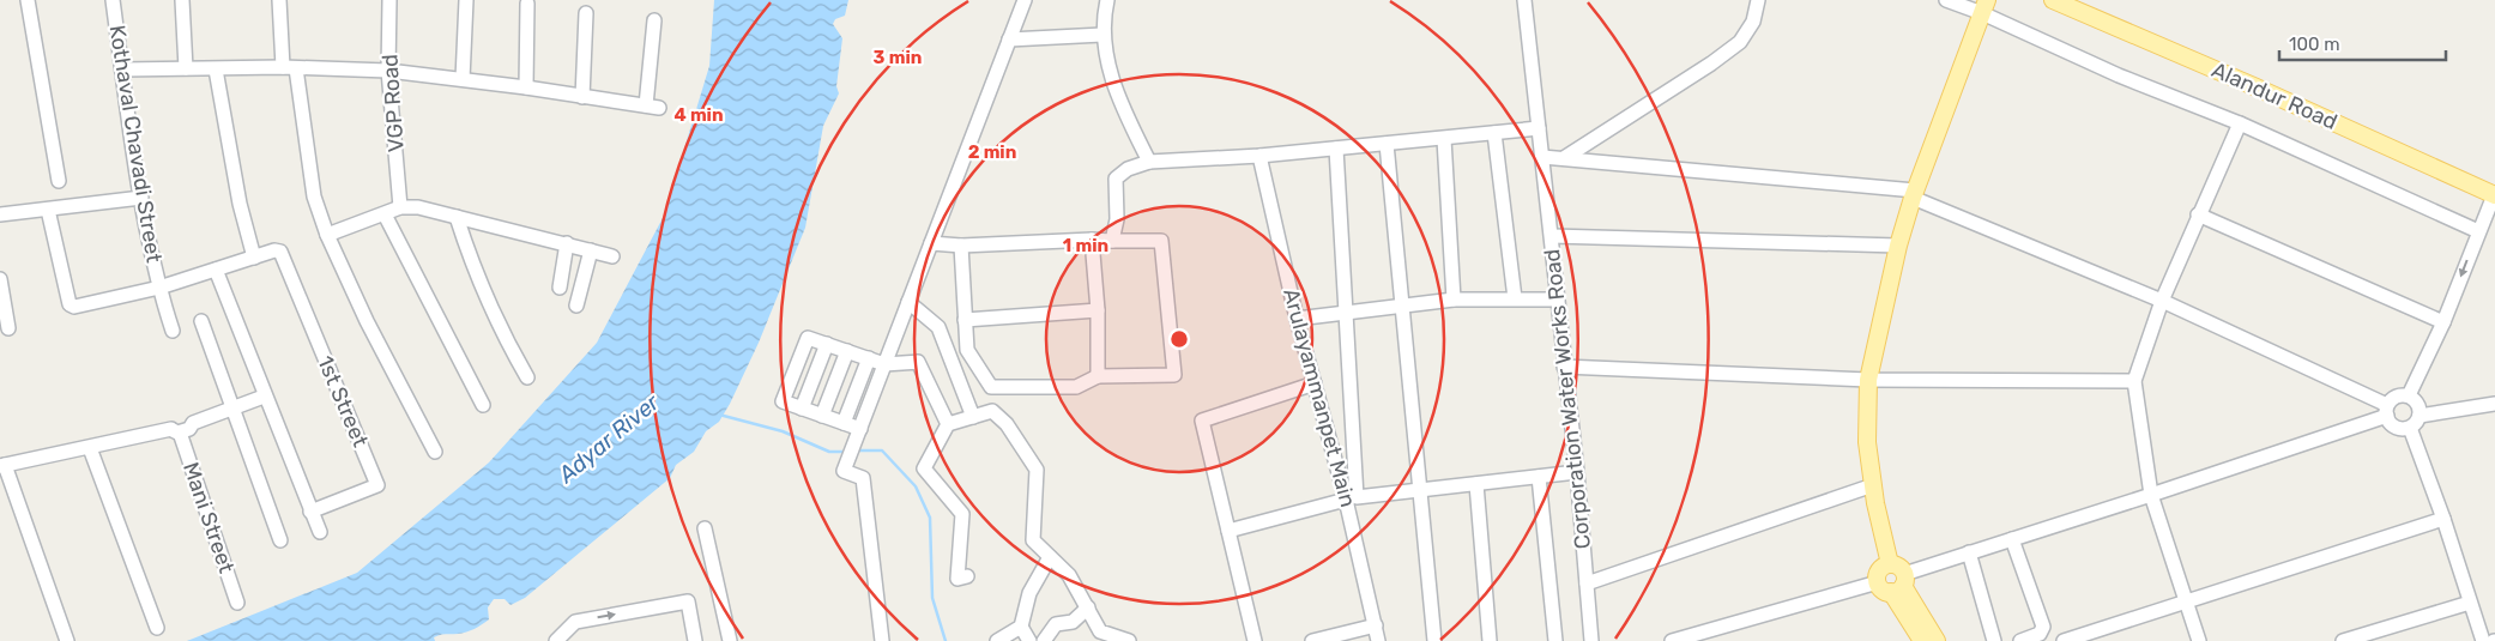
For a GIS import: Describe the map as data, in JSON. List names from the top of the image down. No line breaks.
{"streets":{"main road":["Alandur Road"],"street":["VGP Road","Kothaval Chavadi Street","Arulayammanpet Main","Corporation Water Works Road","1st Street","Mani Street"]},"water":["Adyar River"],"scale_bar":"100 m","rings":["3 min","4 min","2 min","1 min"]}
